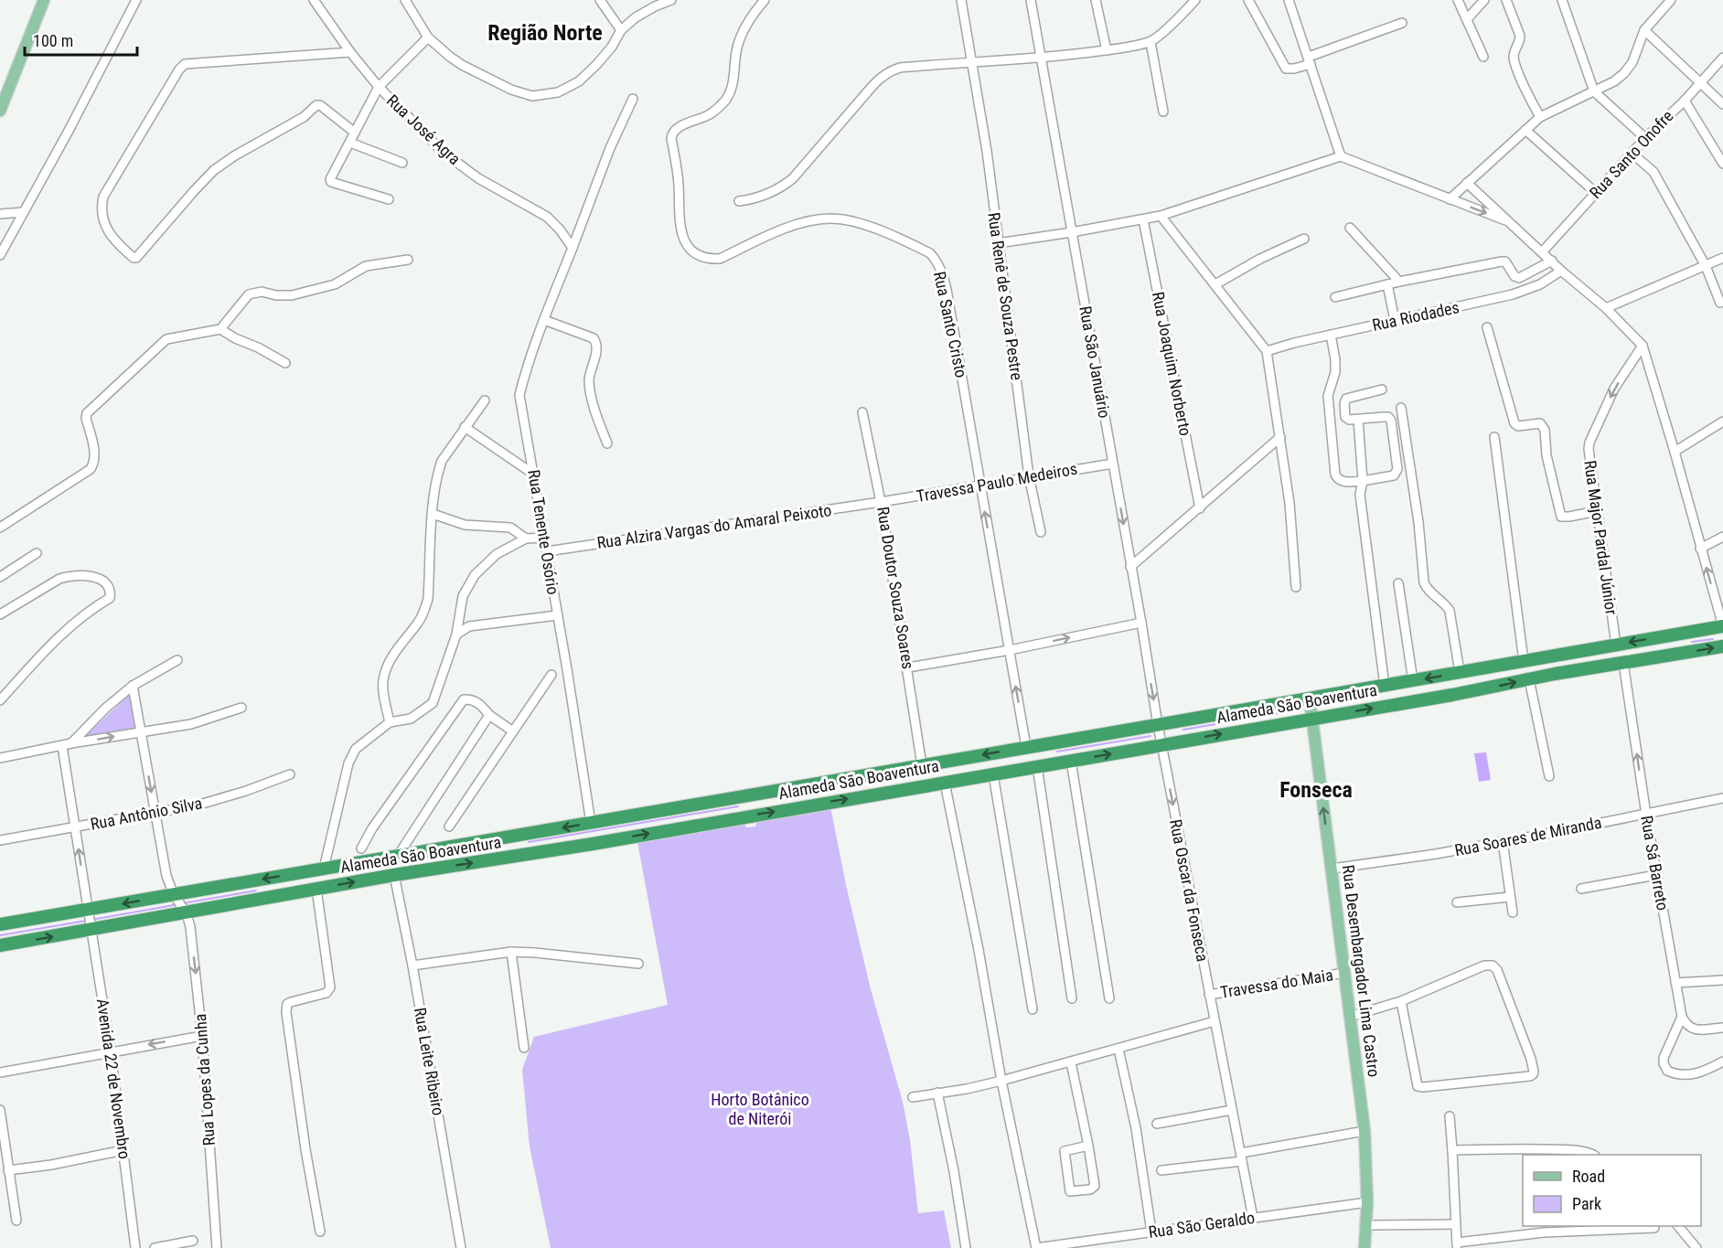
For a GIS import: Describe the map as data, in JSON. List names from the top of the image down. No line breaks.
{"streets":{"highway":["Alameda São Boaventura"],"main road":["Rua Desembargador Lima Castro"],"street":["Rua José Agra","Rua Santo Onofre","Rua Renê de Souza Pestre","Rua Riodades","Rua Santo Cristo","Rua São Januário","Rua Joaquim Norberto","Travessa Paulo Medeiros","Rua Alzira Vargas do Amaral Peixoto","Rua Tenente Osório","Rua Major Pardal Júnior","Rua Doutor Souza Soares","Rua Antônio Silva","Rua Soares de Miranda","Rua Sá Barreto","Rua Oscar da Fonseca","Travessa do Maia","Rua Leite Ribeiro","Avenida 22 de Novembro","Rua Lopes da Cunha","Rua São Geraldo"]},"crossings":[["Rua José Agra","Rua Tenente Osório"],["Rua Renê de Souza Pestre","Travessa Paulo Medeiros"],["Rua Santo Cristo","Travessa Paulo Medeiros"],["Rua Santo Cristo","Alameda São Boaventura"],["Rua São Januário","Travessa Paulo Medeiros"],["Rua São Januário","Alameda São Boaventura"],["Rua São Januário","Rua Oscar da Fonseca"],["Travessa Paulo Medeiros","Rua Alzira Vargas do Amaral Peixoto"],["Travessa Paulo Medeiros","Rua Doutor Souza Soares"],["Rua Alzira Vargas do Amaral Peixoto","Rua Tenente Osório"],["Rua Alzira Vargas do Amaral Peixoto","Rua Doutor Souza Soares"],["Rua Tenente Osório","Alameda São Boaventura"],["Rua Major Pardal Júnior","Alameda São Boaventura"],["Rua Doutor Souza Soares","Alameda São Boaventura"],["Alameda São Boaventura","Rua Sá Barreto"],["Alameda São Boaventura","Rua Oscar da Fonseca"],["Alameda São Boaventura","Rua Desembargador Lima Castro"],["Alameda São Boaventura","Rua Leite Ribeiro"],["Alameda São Boaventura","Avenida 22 de Novembro"],["Alameda São Boaventura","Rua Lopes da Cunha"],["Rua Antônio Silva","Avenida 22 de Novembro"],["Rua Soares de Miranda","Rua Sá Barreto"],["Rua Soares de Miranda","Rua Desembargador Lima Castro"],["Rua Oscar da Fonseca","Travessa do Maia"],["Rua Oscar da Fonseca","Rua São Geraldo"],["Rua Desembargador Lima Castro","Travessa do Maia"],["Rua Desembargador Lima Castro","Rua São Geraldo"]],"one_way":["Rua Major Pardal Júnior","Rua Sá Barreto","Rua Oscar da Fonseca","Rua Lopes da Cunha"],"districts":["Região Norte","Fonseca"],"parks":["Horto Botânico de Niterói"],"legend":["Road","Park"],"scale_bar":"100 m"}
